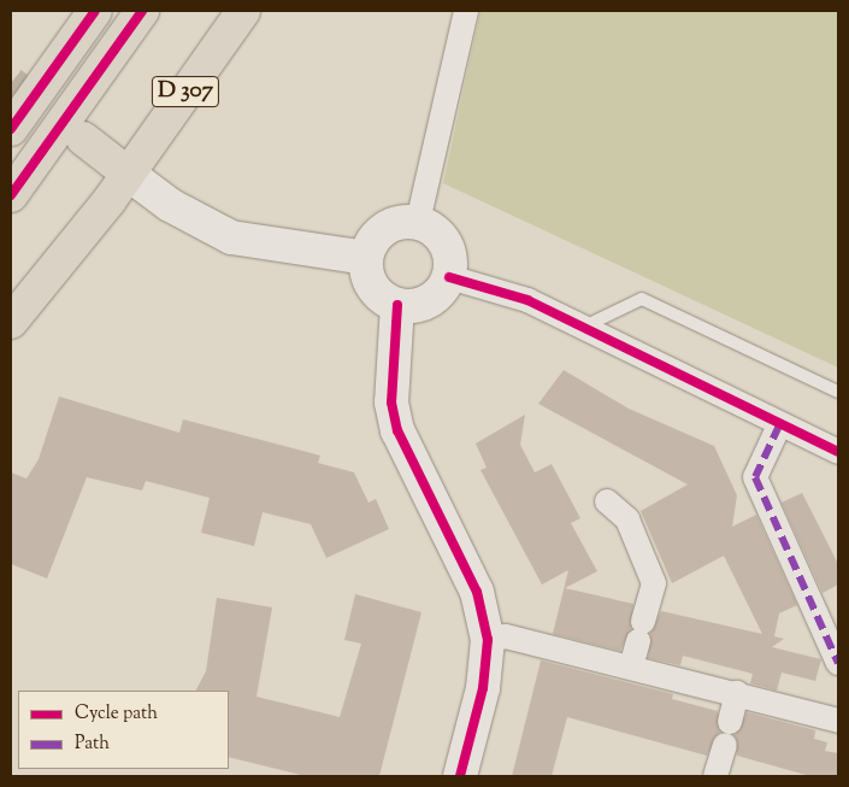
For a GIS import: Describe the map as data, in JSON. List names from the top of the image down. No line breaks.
{"streets":{"main road":["D 307"]},"legend":["Cycle path","Path"]}
